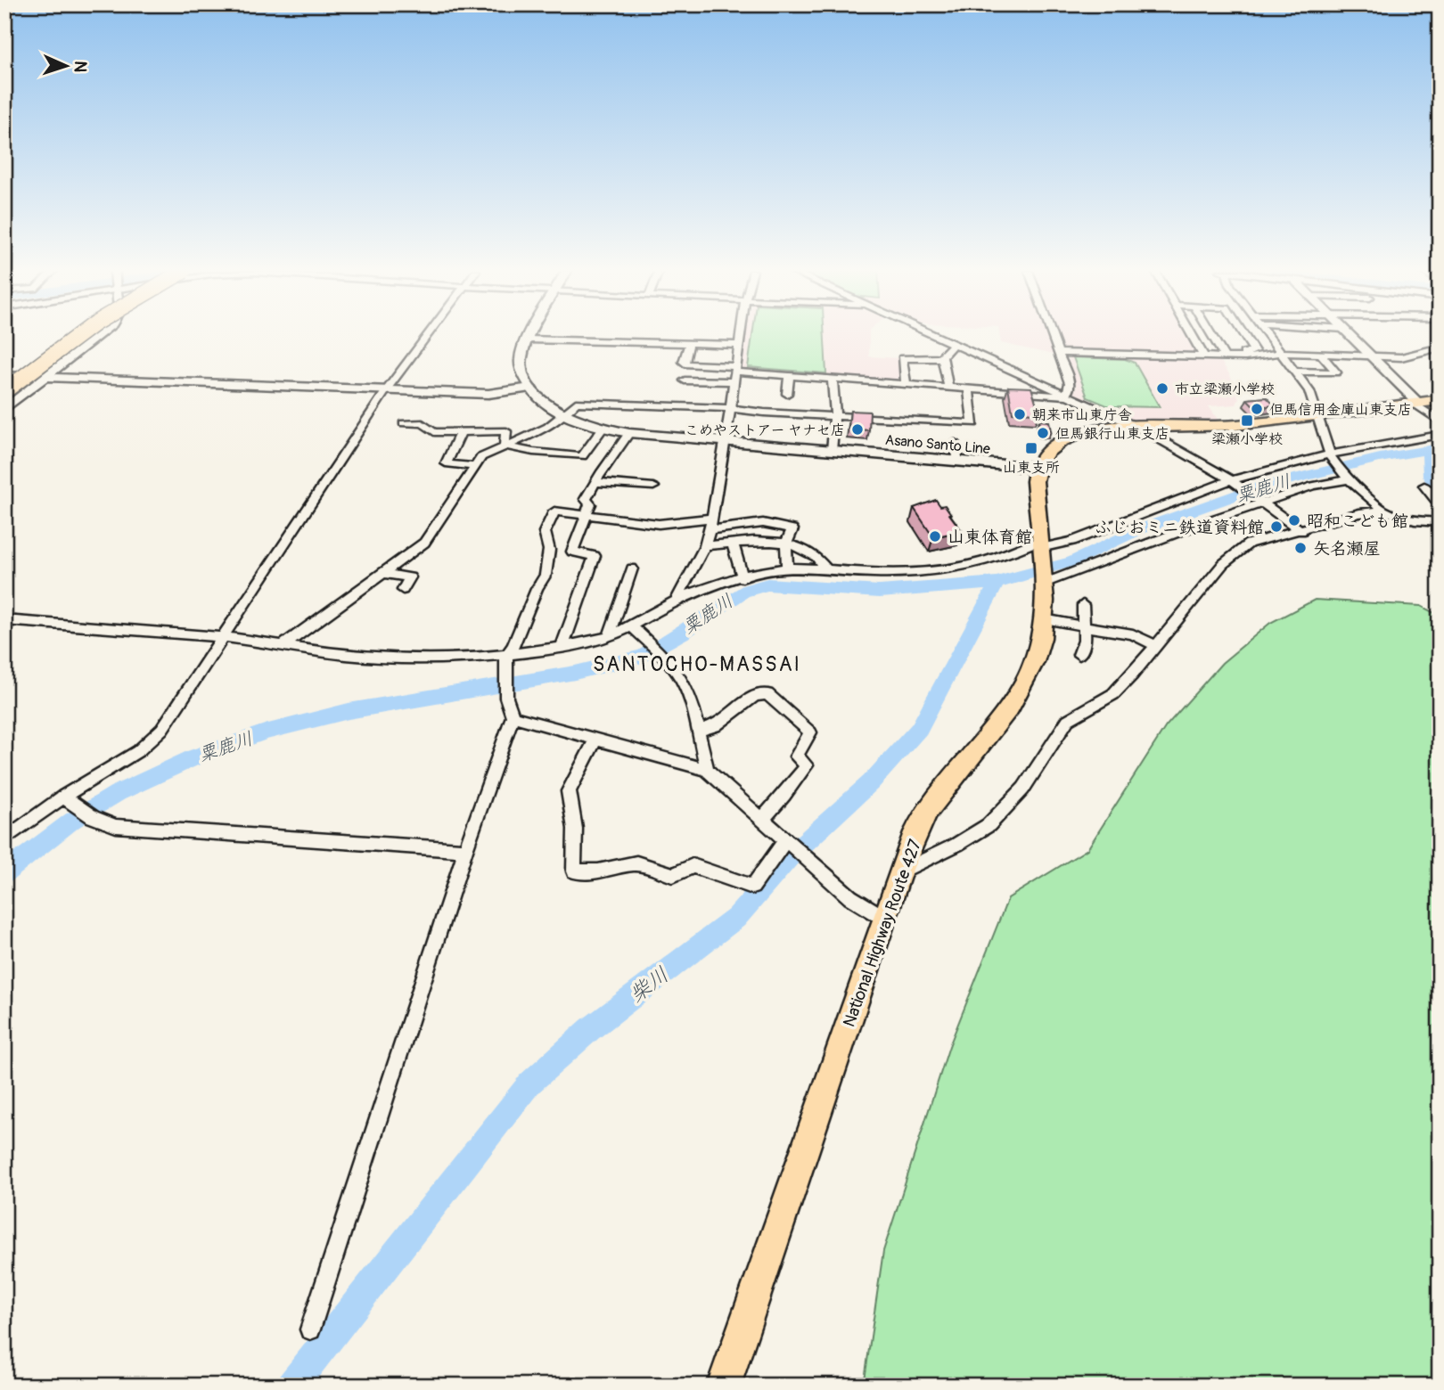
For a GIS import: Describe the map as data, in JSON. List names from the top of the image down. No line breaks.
{"streets":{"highway":["National Highway Route 427"],"main road":["Asano Santo Line"]},"crossings":[["Asano Santo Line","National Highway Route 427"]],"districts":["SANTOCHO-MASSAI"],"water":["粟鹿川","柴川"],"places":{"other":["市立梁瀬小学校","但馬信用金庫山東支店","朝来市山東庁舎","こめやストアー ヤナセ店","但馬銀行山東支店","昭和こども館","ふじおミニ鉄道資料館","山東体育館","矢名瀬屋"],"transit":["梁瀬小学校","山東支所"]},"north":"right"}
